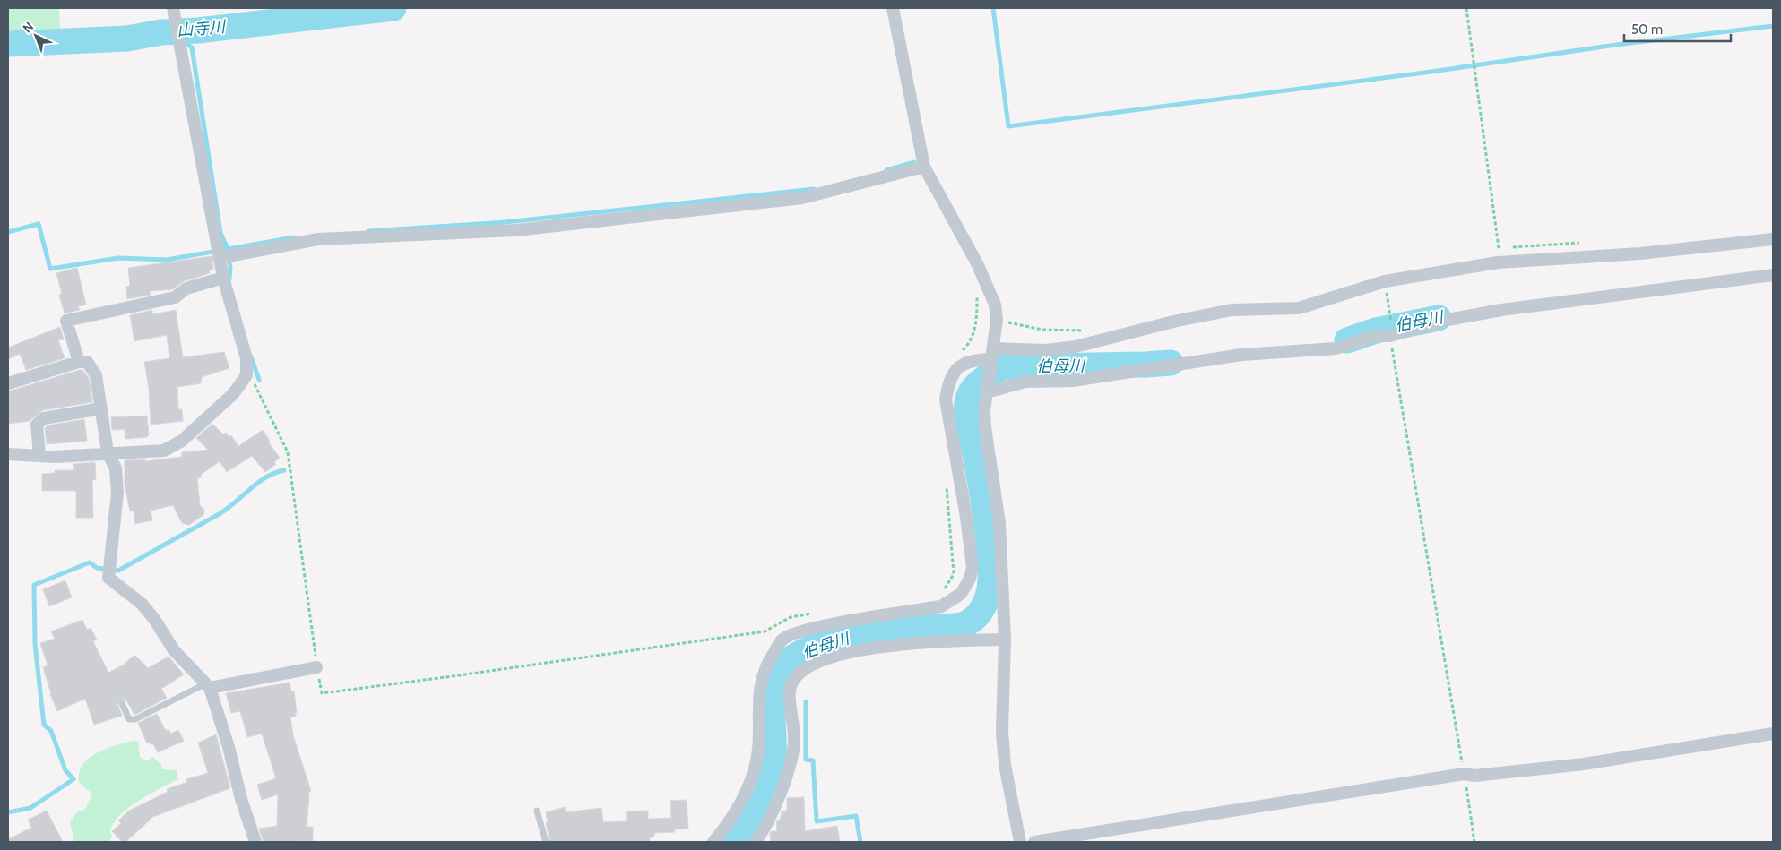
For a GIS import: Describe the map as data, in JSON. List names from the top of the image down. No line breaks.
{"water":["山寺川","伯母川"],"scale_bar":"50 m","north":"top left"}
